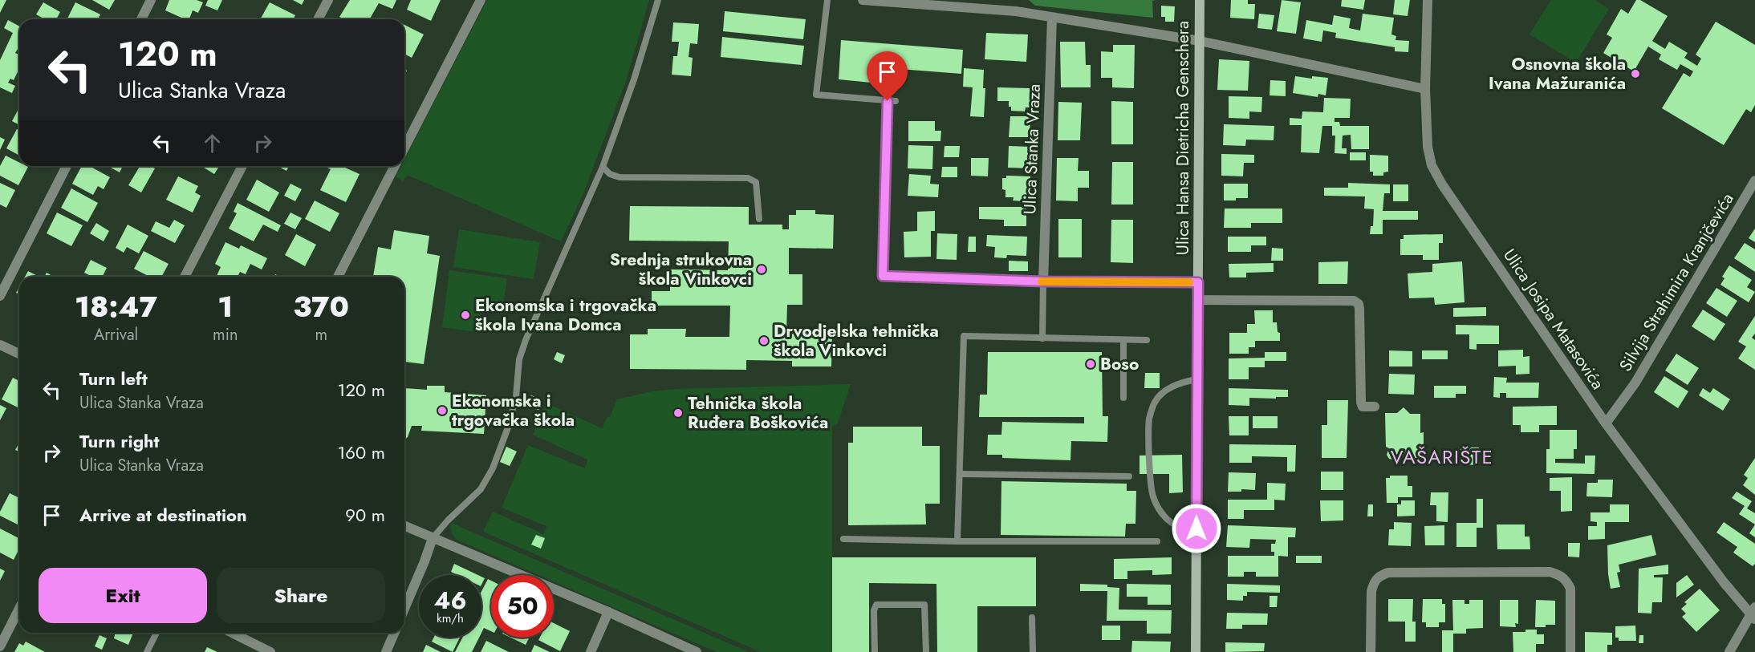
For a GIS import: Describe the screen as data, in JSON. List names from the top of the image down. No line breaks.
{"streets":{"main road":["Ulica Hansa Dietricha Genschera"],"street":["Ulica Stanka Vraza","Silvija Strahimira Kranjčevića","Ulica Josipa Matasovića"]},"crossings":[["Silvija Strahimira Kranjčevića","Ulica Josipa Matasovića"]],"districts":["VAŠARIŠTE"],"places":["Osnovna škola Ivana Mažuranića","Srednja strukovna škola Vinkovci","Ekonomska i trgovačka škola Ivana Domca","Drvodjelska tehnička škola Vinkovci","Boso","Ekonomska i trgovačka škola","Tehnička škola Ruđera Boškovića"],"page":{"turn":["120 m","Ulica Stanka Vraza"],"eta":["18:47","Arrival","1","min","370","m"],"list":[{"name":"Turn left","note":"Ulica Stanka Vraza","value":"120 m"},{"name":"Turn right","note":"Ulica Stanka Vraza","value":"160 m"},{"name":"Arrive at destination","value":"90 m"}],"buttons":["Exit","Share"],"speed":"46 km/h","limit":"50"}}
